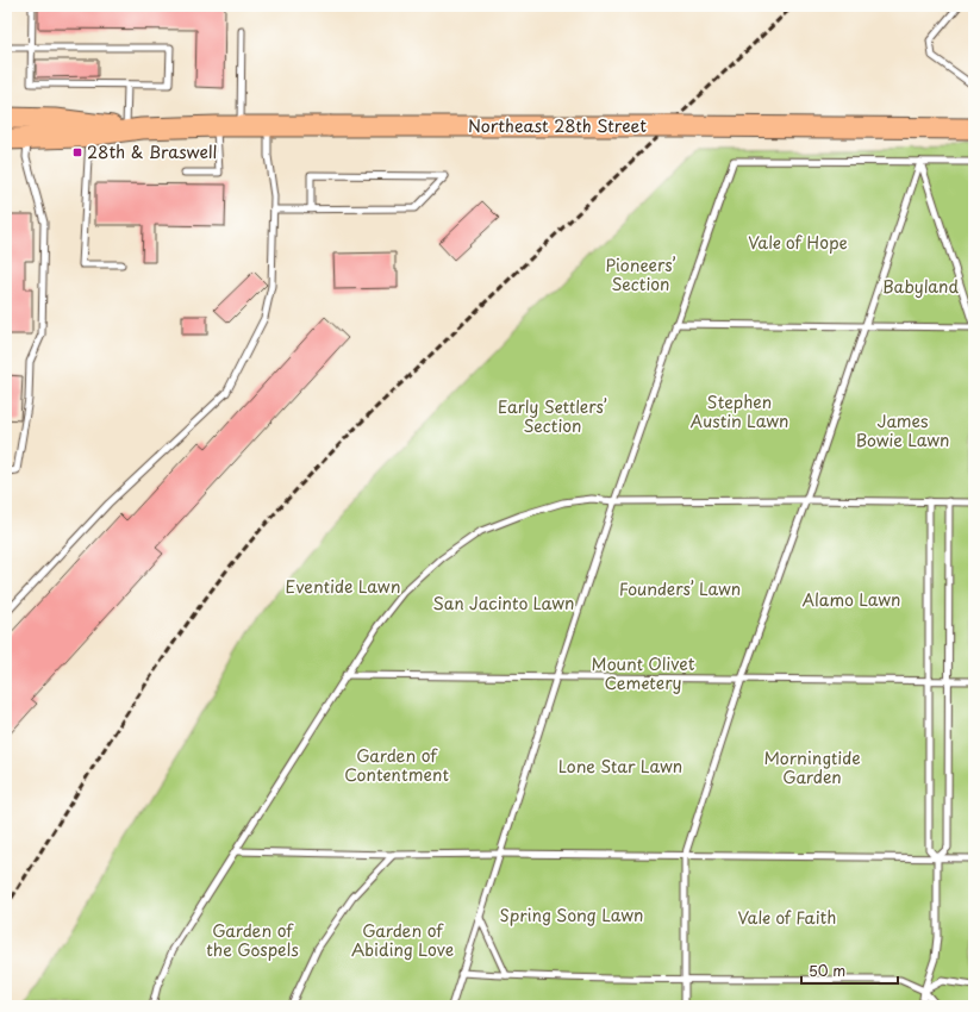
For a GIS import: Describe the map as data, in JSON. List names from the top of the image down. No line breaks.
{"streets":{"main road":["Northeast 28th Street"]},"parks":["Vale of Hope","Pioneers’ Section","Babyland","Stephen Austin Lawn","Early Settlers’ Section","James Bowie Lawn","Eventide Lawn","Founders’ Lawn","Alamo Lawn","San Jacinto Lawn","Mount Olivet Cemetery","Garden of Contentment","Morningtide Garden","Lone Star Lawn","Spring Song Lawn","Vale of Faith","Garden of the Gospels","Garden of Abiding Love"],"places":{"transit":["28th & Braswell"]},"scale_bar":"50 m"}
